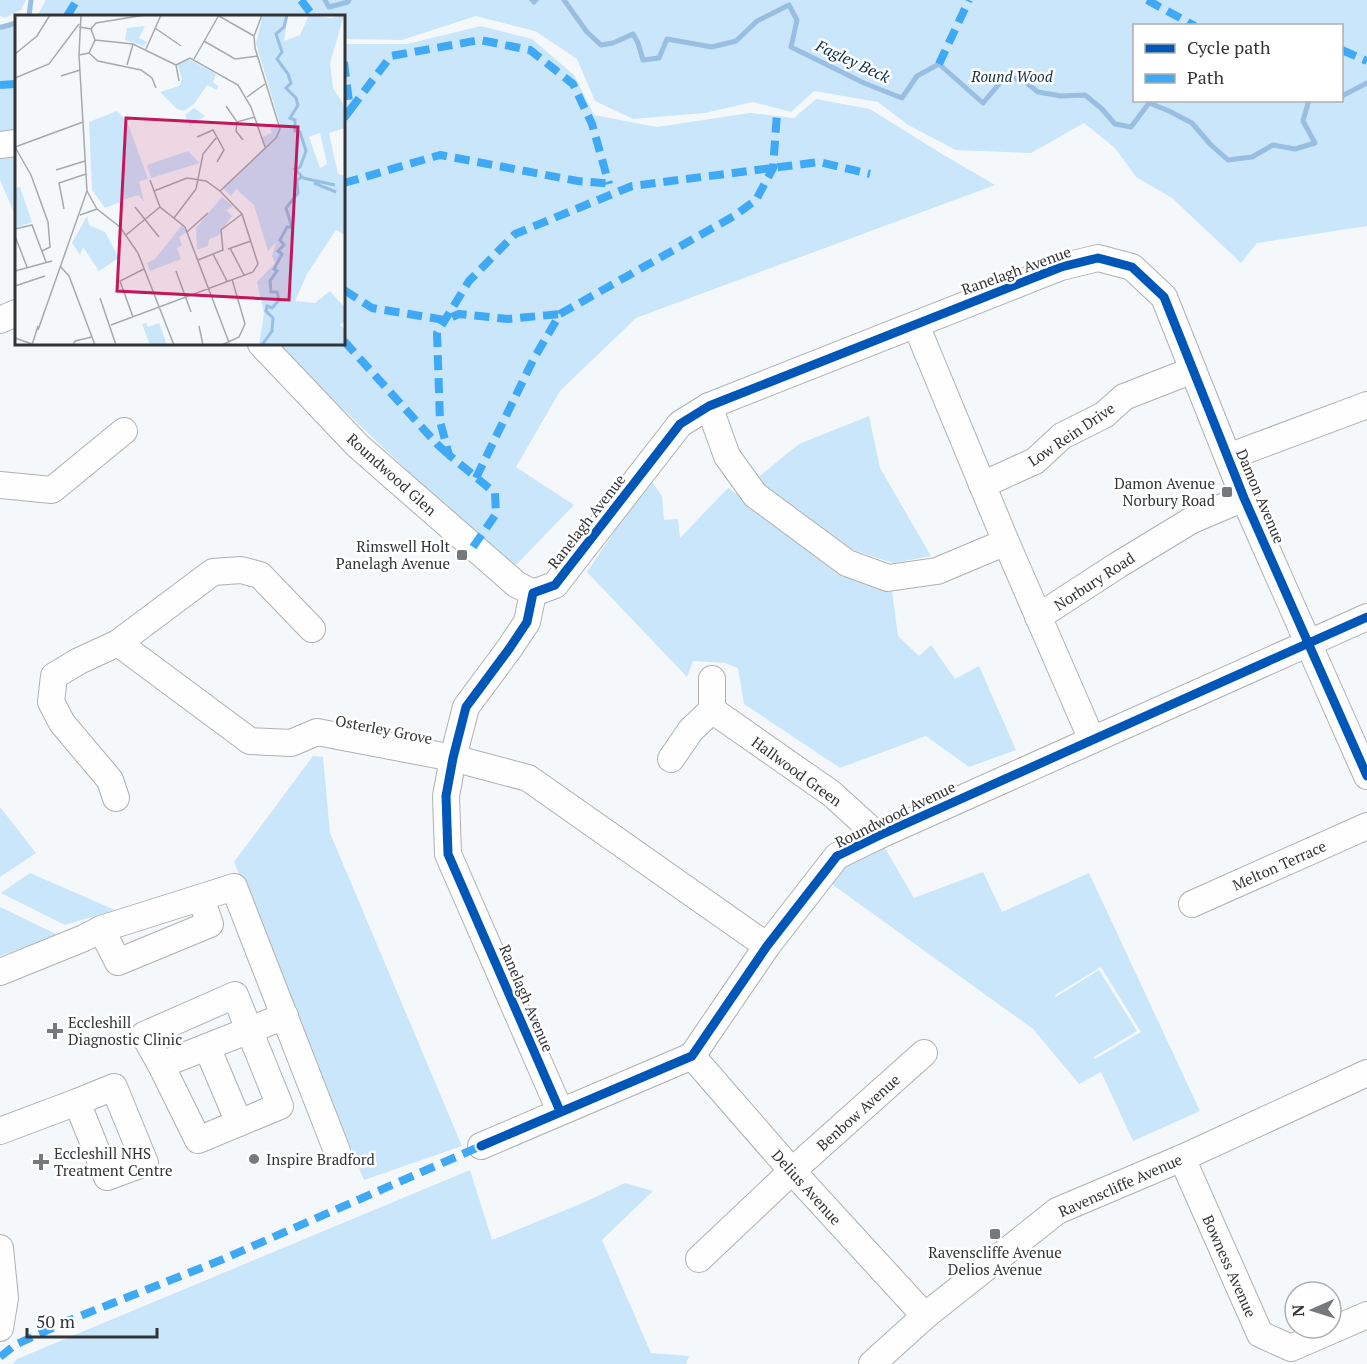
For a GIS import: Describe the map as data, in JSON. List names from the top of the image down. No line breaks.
{"streets":{"street":["Ranelagh Avenue","Low Rein Drive","Roundwood Glen","Damon Avenue","Norbury Road","Osterley Grove","Hallwood Green","Roundwood Avenue","Melton Terrace","Benbow Avenue","Ravenscliffe Avenue","Delius Avenue","Bowness Avenue"]},"crossings":[["Ranelagh Avenue","Roundwood Glen"],["Ranelagh Avenue","Damon Avenue"],["Ranelagh Avenue","Osterley Grove"],["Low Rein Drive","Damon Avenue"],["Damon Avenue","Norbury Road"],["Damon Avenue","Roundwood Avenue"],["Osterley Grove","Roundwood Avenue"],["Hallwood Green","Roundwood Avenue"],["Roundwood Avenue","Delius Avenue"],["Benbow Avenue","Delius Avenue"],["Ravenscliffe Avenue","Delius Avenue"],["Ravenscliffe Avenue","Bowness Avenue"]],"water":["Fagley Beck"],"parks":["Round Wood"],"places":{"transit":["Damon Avenue Norbury Road","Rimswell Holt Panelagh Avenue","Ravenscliffe Avenue Delios Avenue"],"health":["Eccleshill Diagnostic Clinic","Eccleshill NHS Treatment Centre"],"other":["Inspire Bradford"]},"legend":["Cycle path","Path"],"scale_bar":"50 m","north":"left"}
